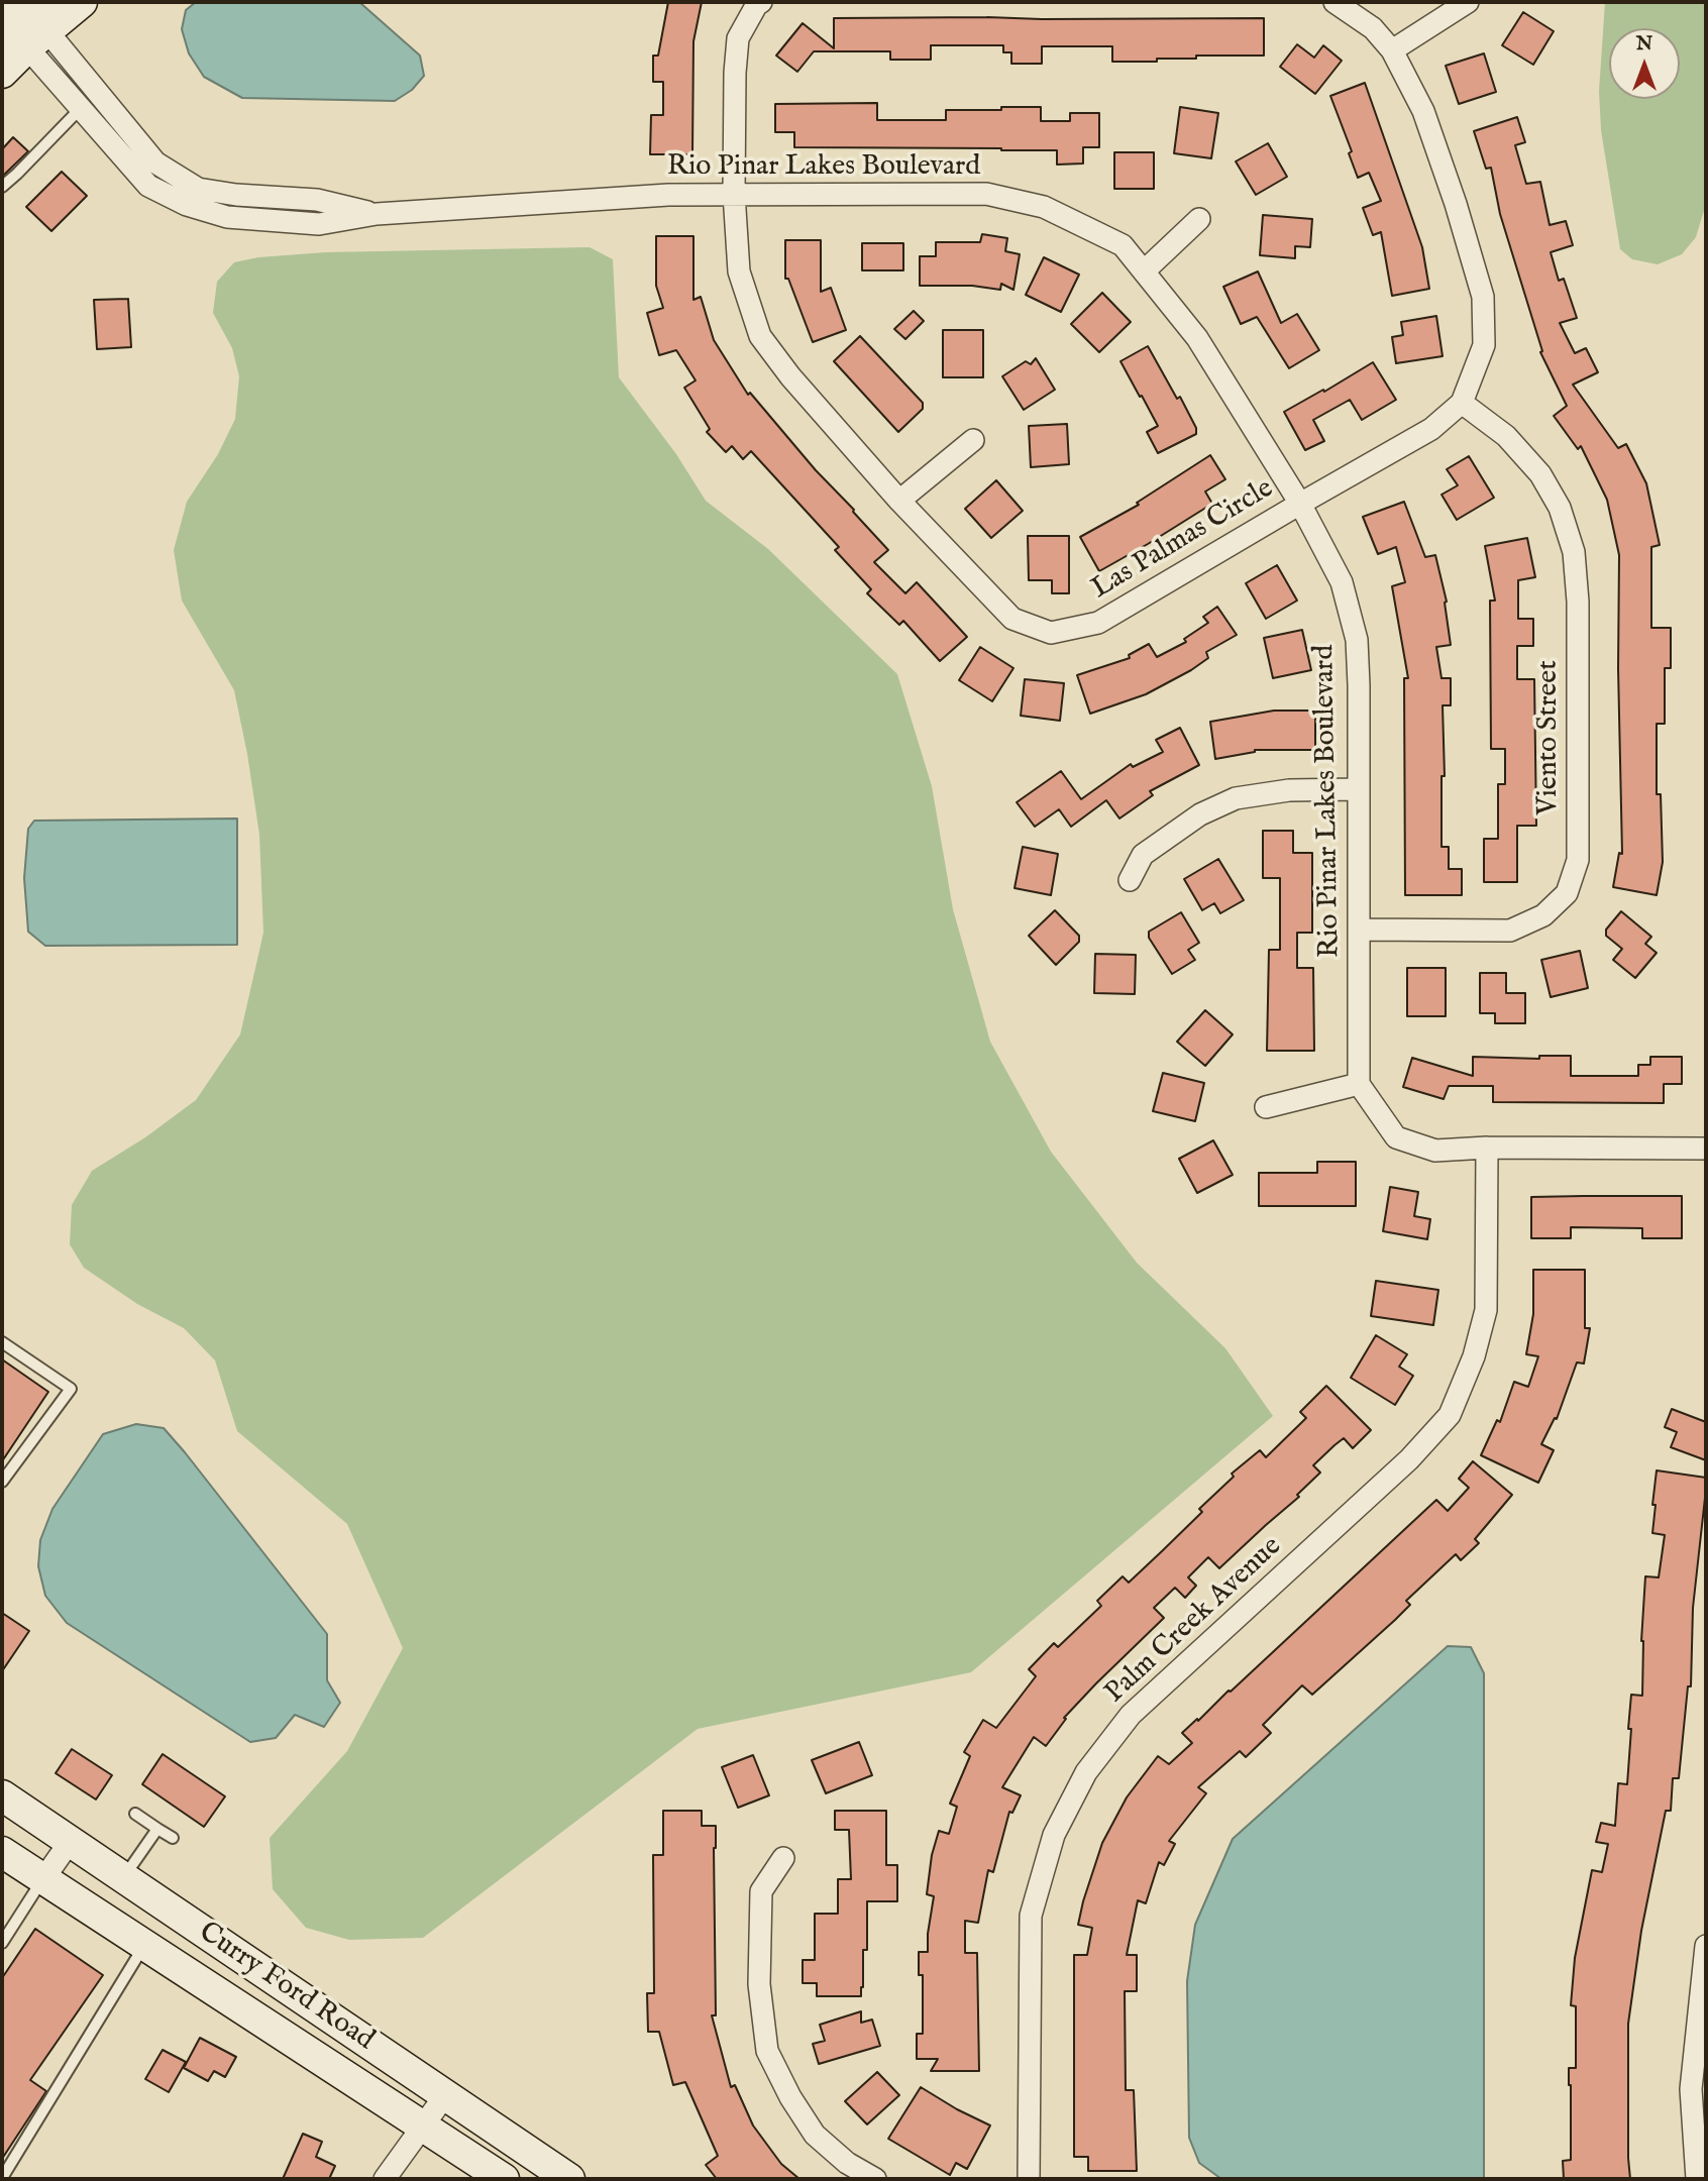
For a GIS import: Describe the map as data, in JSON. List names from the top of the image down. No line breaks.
{"streets":{"street":["Rio Pinar Lakes Boulevard","Las Palmas Circle","Viento Street","Palm Creek Avenue","Curry Ford Road"]},"crossings":[["Rio Pinar Lakes Boulevard","Las Palmas Circle"],["Rio Pinar Lakes Boulevard","Viento Street"],["Las Palmas Circle","Viento Street"]],"north":"top"}
